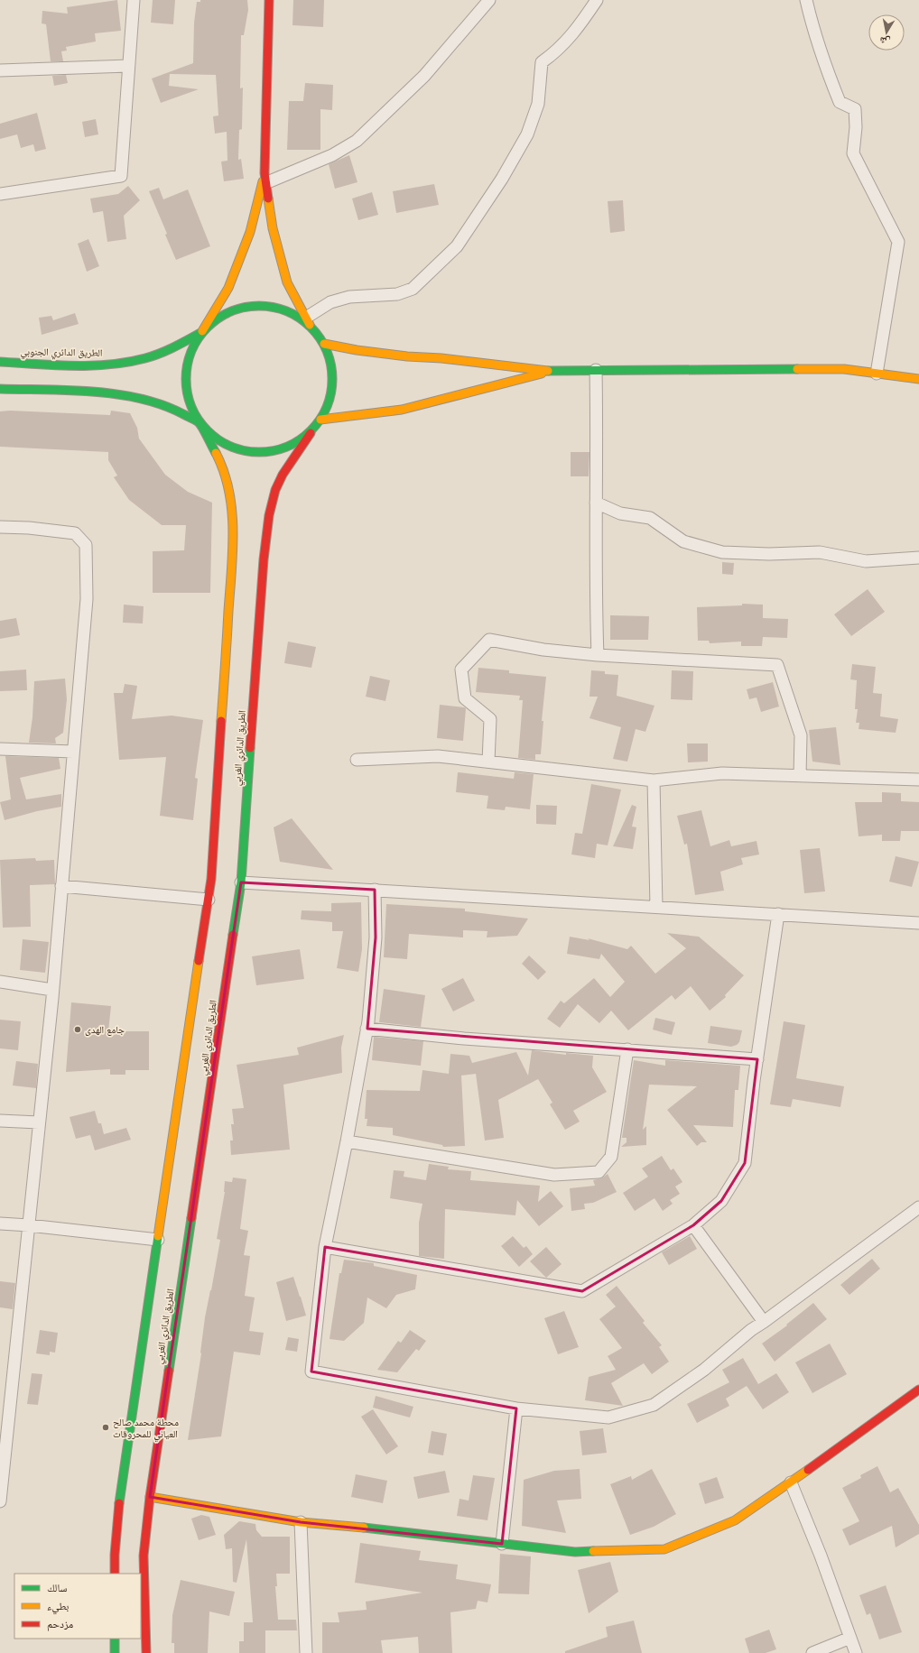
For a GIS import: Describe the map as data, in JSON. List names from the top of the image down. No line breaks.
{"streets":{"main road":["الطريق الدائري الجنوبي","الطريق الدائري الغربي"]},"crossings":[["الطريق الدائري الجنوبي","الطريق الدائري الغربي"]],"places":["جامع الهدى","محطة محمد صالح العياني للمحروقات"],"legend":["سالك","بطيء","مزدحم"],"north":"bottom"}
